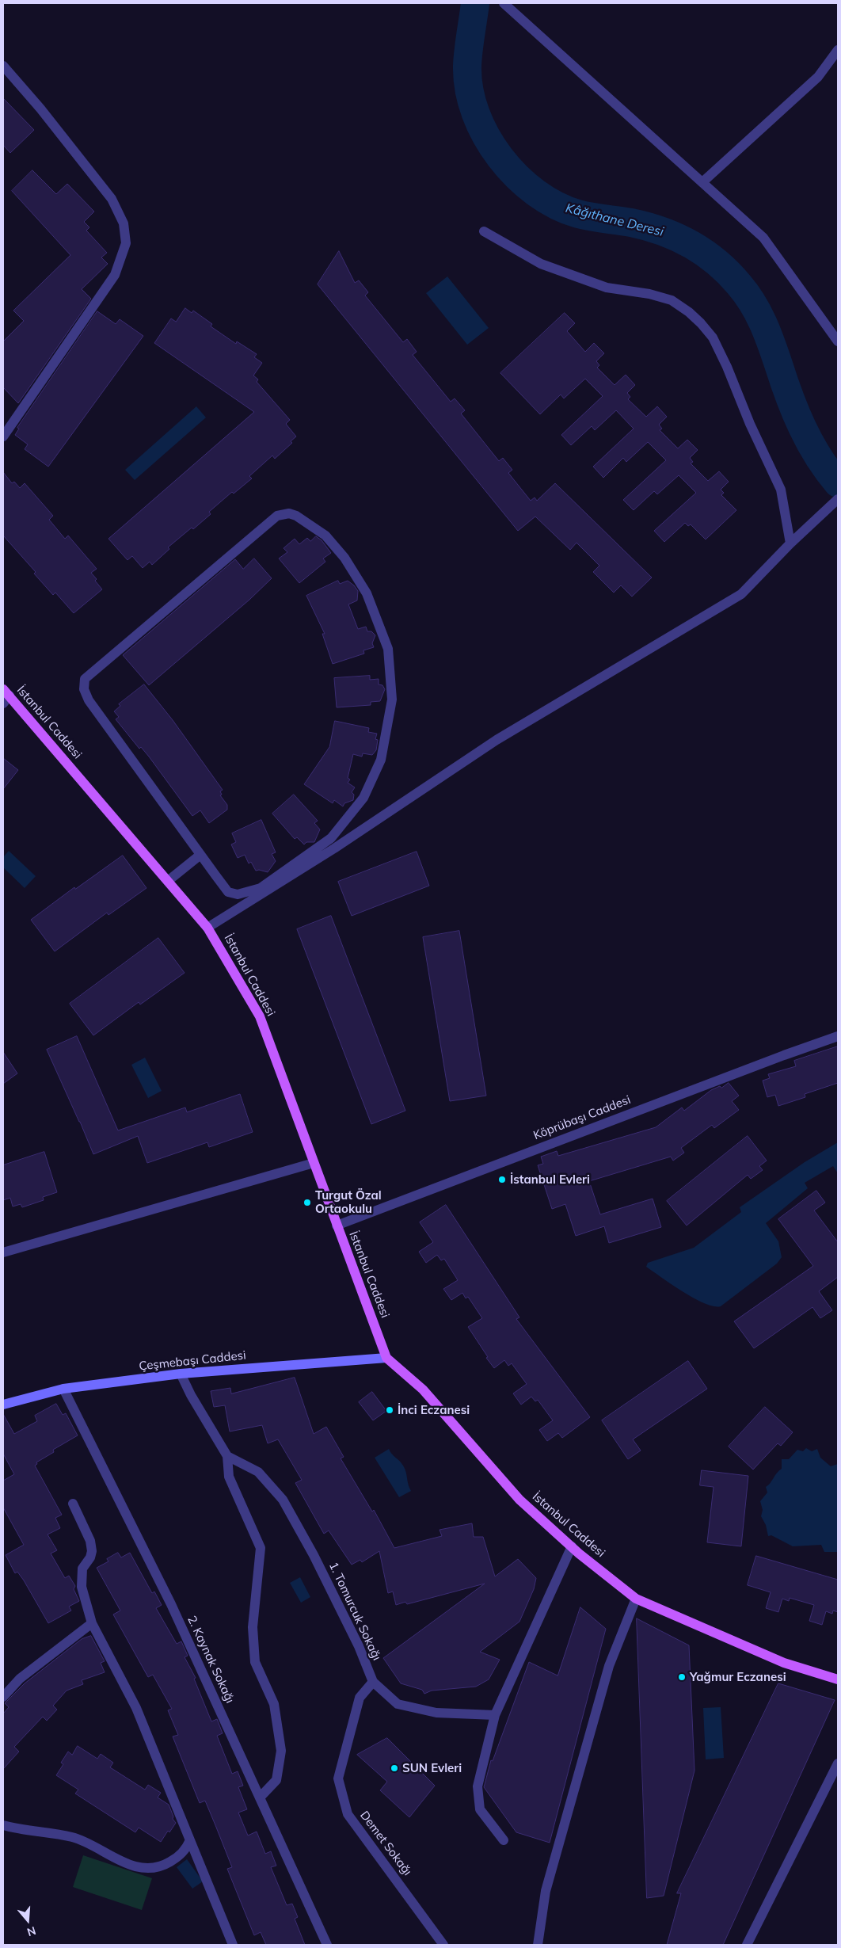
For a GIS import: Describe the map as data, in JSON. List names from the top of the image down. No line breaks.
{"streets":{"main road":["İstanbul Caddesi","Çeşmebaşı Caddesi"],"street":["Köprübaşı Caddesi","1. Tomurcuk Sokağı","2. Kaynak Sokağı","Demet Sokağı"]},"crossings":[["İstanbul Caddesi","Köprübaşı Caddesi"],["İstanbul Caddesi","Çeşmebaşı Caddesi"],["Çeşmebaşı Caddesi","2. Kaynak Sokağı"],["1. Tomurcuk Sokağı","Demet Sokağı"]],"water":["Kâğıthane Deresi"],"places":["İstanbul Evleri","Turgut Özal Ortaokulu","İnci Eczanesi","Yağmur Eczanesi","SUN Evleri"],"north":"bottom"}
